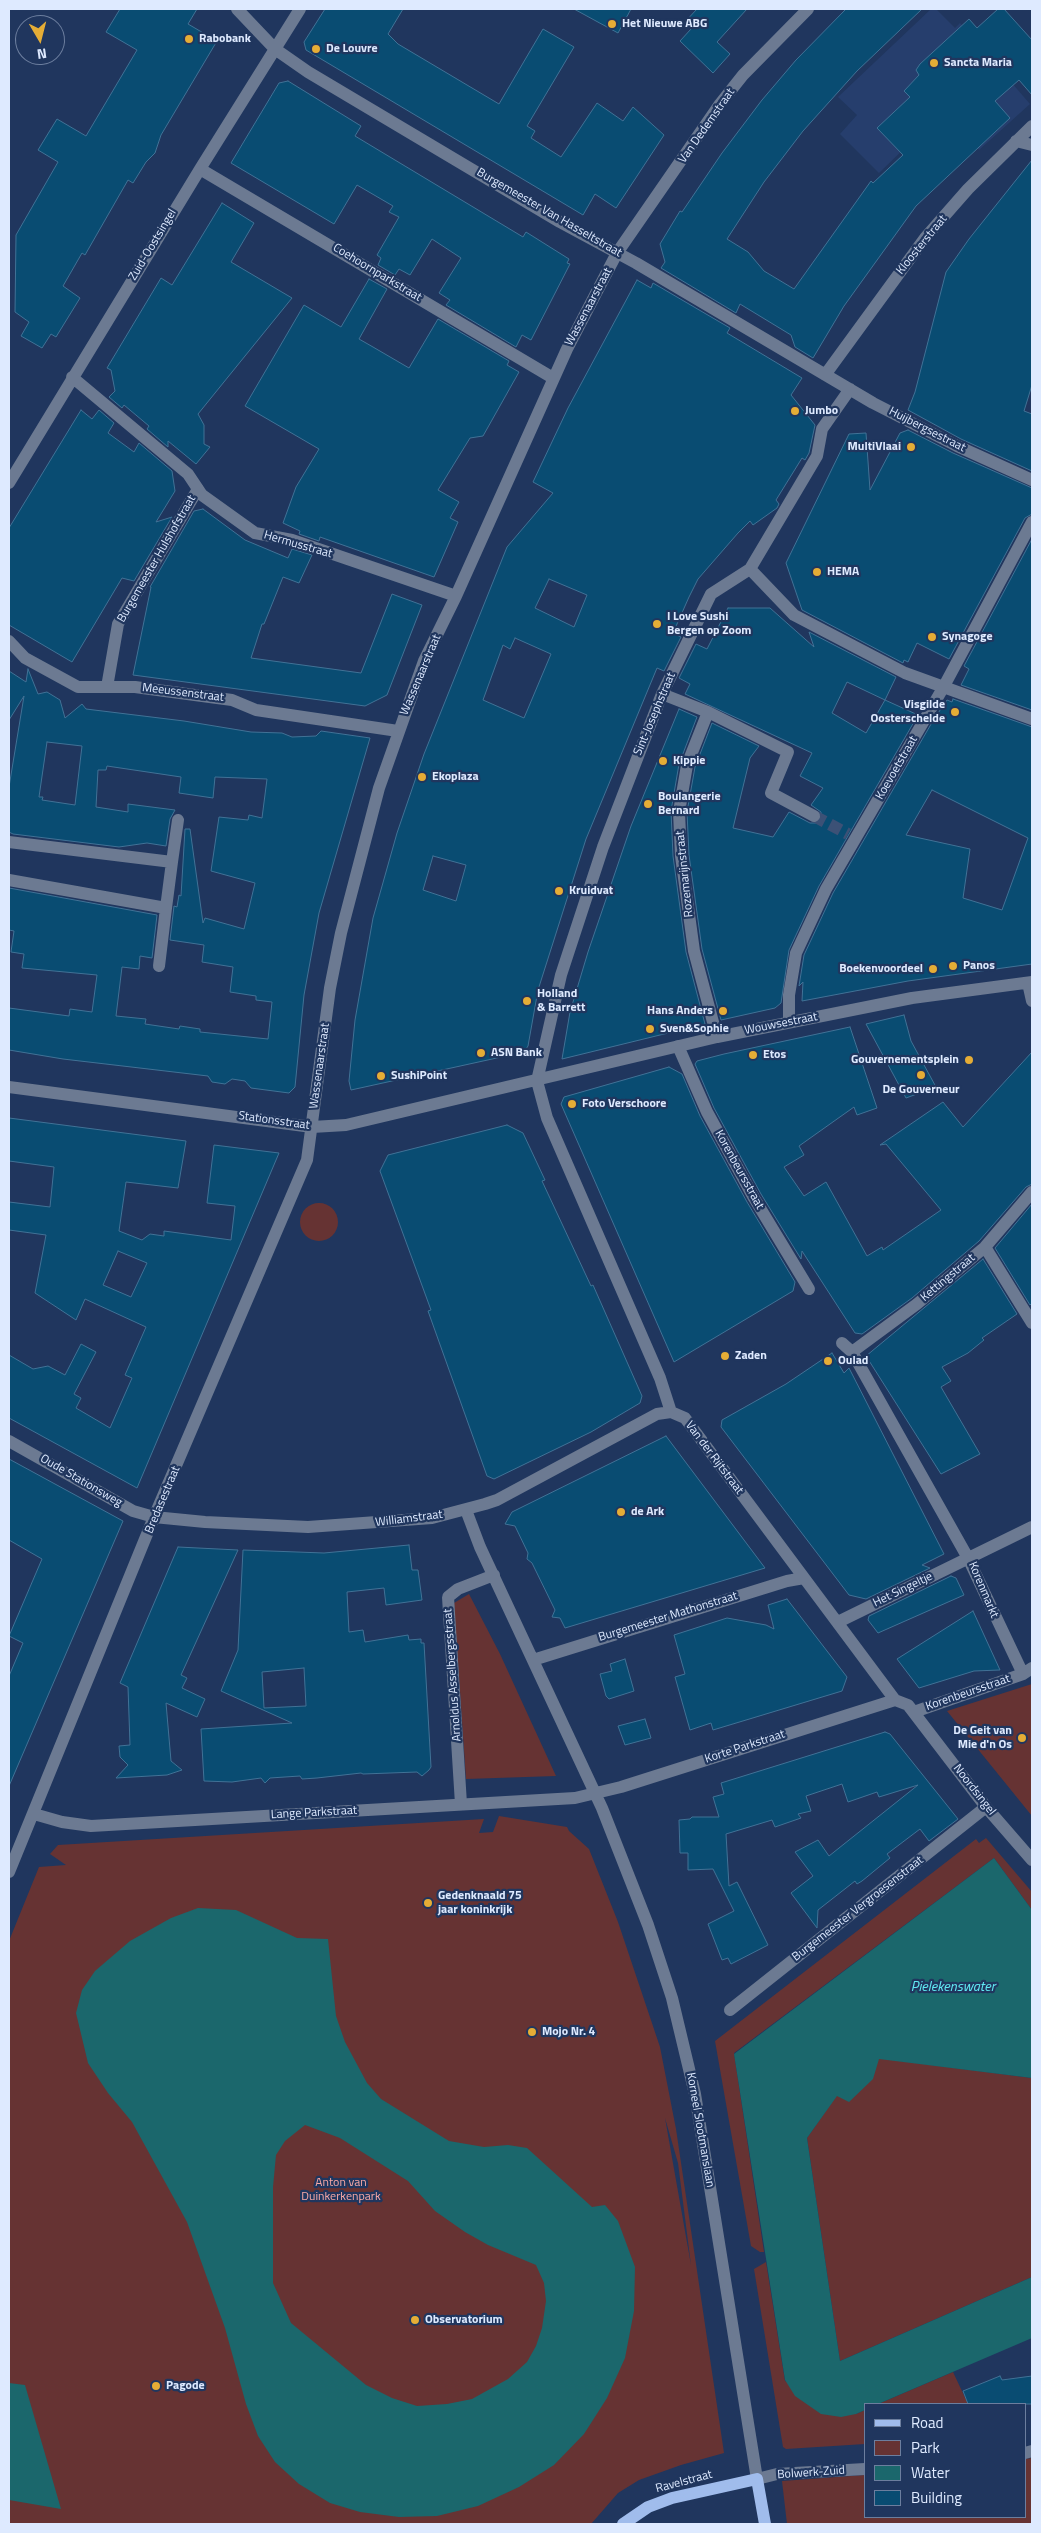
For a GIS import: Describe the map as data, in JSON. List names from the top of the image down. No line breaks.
{"streets":{"main road":["Ravelstraat"],"street":["Van Dedemstraat","Burgemeester Van Hasseltstraat","Zuid-Oostsingel","Kloosterstraat","Coehoornparkstraat","Wassenaarstraat","Huijbergsestraat","Hermusstraat","Burgemeester Hulshofstraat","Meeussenstraat","Sint-Josephstraat","Koevoetstraat","Rozemarijnstraat","Wouwsestraat","Stationsstraat","Korenbeursstraat","Kettingstraat","Van der Rijtstraat","Oude Stationsweg","Bredasestraat","Williamstraat","Het Singeltje","Korenmarkt","Burgemeester Mathonstraat","Arnoldus Asselbergsstraat","Korte Parkstraat","Noordsingel","Lange Parkstraat","Burgemeester Vergroesenstraat","Korneel Slootmanslaan","Bolwerk-Zuid"]},"crossings":[["Van Dedemstraat","Burgemeester Van Hasseltstraat"],["Van Dedemstraat","Wassenaarstraat"],["Burgemeester Van Hasseltstraat","Zuid-Oostsingel"],["Burgemeester Van Hasseltstraat","Kloosterstraat"],["Burgemeester Van Hasseltstraat","Wassenaarstraat"],["Burgemeester Van Hasseltstraat","Huijbergsestraat"],["Zuid-Oostsingel","Coehoornparkstraat"],["Zuid-Oostsingel","Hermusstraat"],["Kloosterstraat","Huijbergsestraat"],["Coehoornparkstraat","Wassenaarstraat"],["Wassenaarstraat","Hermusstraat"],["Wassenaarstraat","Meeussenstraat"],["Wassenaarstraat","Stationsstraat"],["Wassenaarstraat","Bredasestraat"],["Huijbergsestraat","Sint-Josephstraat"],["Hermusstraat","Burgemeester Hulshofstraat"],["Burgemeester Hulshofstraat","Meeussenstraat"],["Sint-Josephstraat","Wouwsestraat"],["Sint-Josephstraat","Stationsstraat"],["Sint-Josephstraat","Van der Rijtstraat"],["Koevoetstraat","Wouwsestraat"],["Rozemarijnstraat","Wouwsestraat"],["Wouwsestraat","Stationsstraat"],["Wouwsestraat","Korenbeursstraat"],["Wouwsestraat","Van der Rijtstraat"],["Stationsstraat","Van der Rijtstraat"],["Stationsstraat","Bredasestraat"],["Korenbeursstraat","Korenmarkt"],["Korenbeursstraat","Noordsingel"],["Van der Rijtstraat","Williamstraat"],["Van der Rijtstraat","Het Singeltje"],["Van der Rijtstraat","Burgemeester Mathonstraat"],["Van der Rijtstraat","Korte Parkstraat"],["Van der Rijtstraat","Noordsingel"],["Oude Stationsweg","Bredasestraat"],["Oude Stationsweg","Williamstraat"],["Bredasestraat","Williamstraat"],["Bredasestraat","Lange Parkstraat"],["Het Singeltje","Korenmarkt"],["Arnoldus Asselbergsstraat","Lange Parkstraat"],["Korte Parkstraat","Noordsingel"],["Korte Parkstraat","Lange Parkstraat"],["Korte Parkstraat","Korneel Slootmanslaan"],["Noordsingel","Burgemeester Vergroesenstraat"],["Lange Parkstraat","Korneel Slootmanslaan"],["Korneel Slootmanslaan","Bolwerk-Zuid"],["Korneel Slootmanslaan","Ravelstraat"],["Bolwerk-Zuid","Ravelstraat"]],"water":["Pielekenswater"],"parks":["Anton van Duinkerkenpark"],"places":["Het Nieuwe ABG","Rabobank","De Louvre","Sancta Maria","Jumbo","MultiVlaai","HEMA","I Love Sushi Bergen op Zoom","Synagoge","Visgilde Oosterschelde","Kippie","Ekoplaza","Boulangerie Bernard","Kruidvat","Panos","Boekenvoordeel","Holland & Barrett","Hans Anders","Sven&Sophie","ASN Bank","Etos","Gouvernementsplein","De Gouverneur","SushiPoint","Foto Verschoore","Zaden","Oulad","de Ark","De Geit van Mie d'n Os","Gedenknaald 75 jaar koninkrijk","Mojo Nr. 4","Observatorium","Pagode"],"legend":["Road","Park","Water","Building"],"north":"bottom"}
